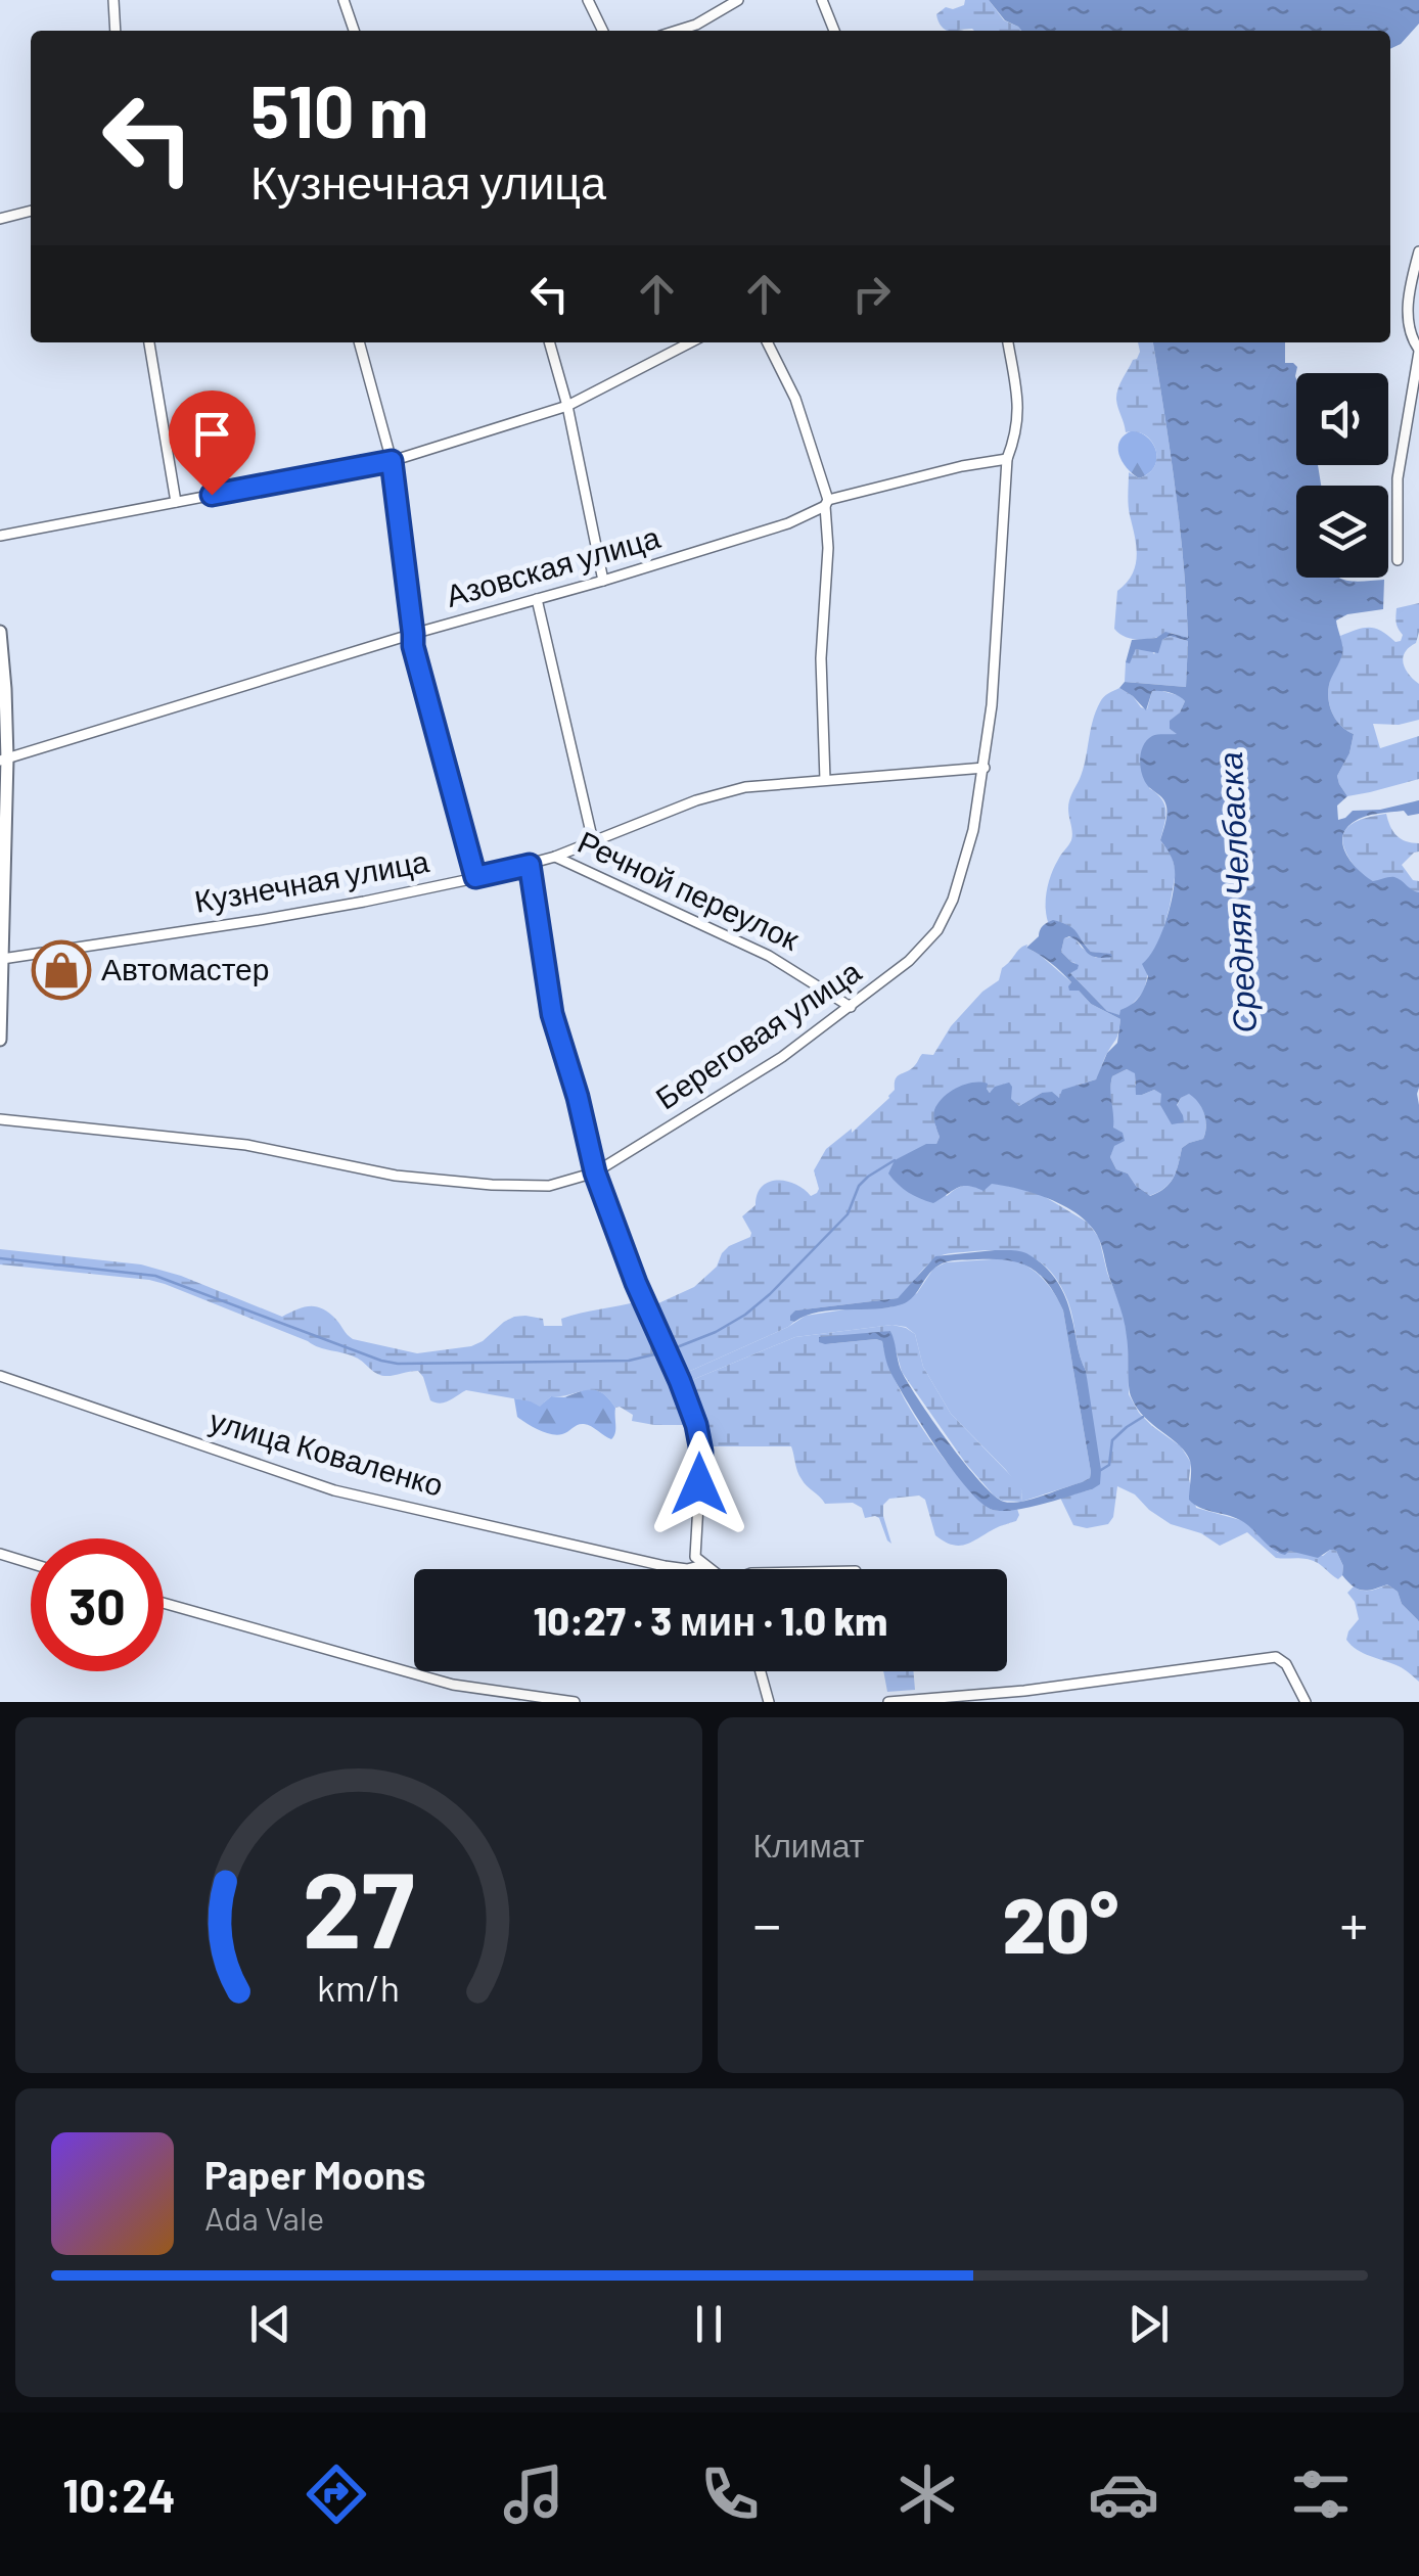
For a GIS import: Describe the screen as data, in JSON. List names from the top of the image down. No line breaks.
{"streets":{"street":["Азовская улица","Кузнечная улица","Речной переулок","Береговая улица","улица Коваленко"]},"crossings":[["Азовская улица","Береговая улица"],["Кузнечная улица","Речной переулок"],["Кузнечная улица","Береговая улица"],["Речной переулок","Береговая улица"]],"water":["Средняя Челбаска"],"places":{"shop":["Автомастер"]},"page":{"turn":["510 m","Кузнечная улица"],"limit":"30","trip":"10:27 · 3 мин · 1.0 km","tile":"Климат","heat":["−","20°","+"],"song":["Paper Moons","Ada Vale"],"tabs":"10:24","gauge":["27","km/h"]}}
